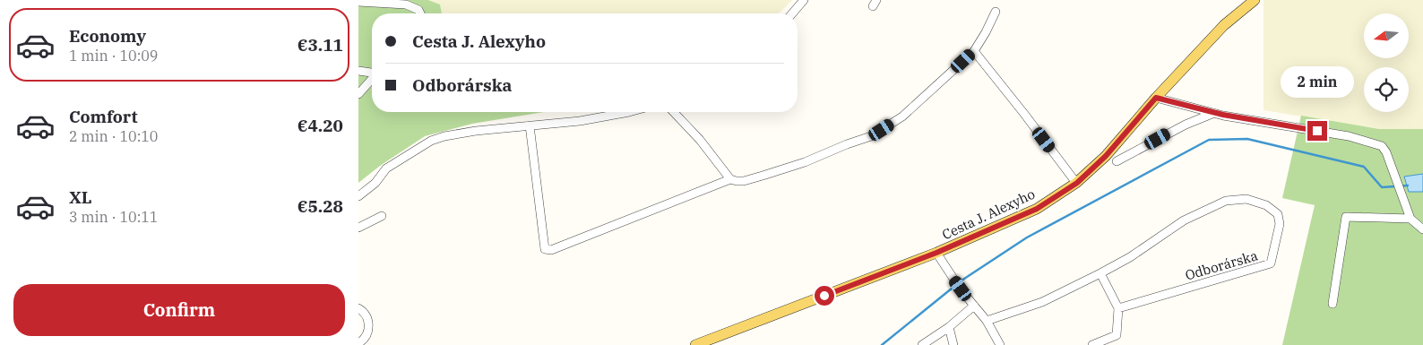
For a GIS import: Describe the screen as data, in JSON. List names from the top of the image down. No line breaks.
{"streets":{"main road":["Cesta J. Alexyho"],"lane":["Odborárska"]},"north":"left","page":{"list":[{"name":"Economy","note":"1 min · 10:09","value":"€3.11"},{"name":"Comfort","note":"2 min · 10:10","value":"€4.20"},{"name":"XL","note":"3 min · 10:11","value":"€5.28"}],"banner":["Cesta J. Alexyho","Odborárska"],"bubble":"2 min","buttons":"Confirm"}}
